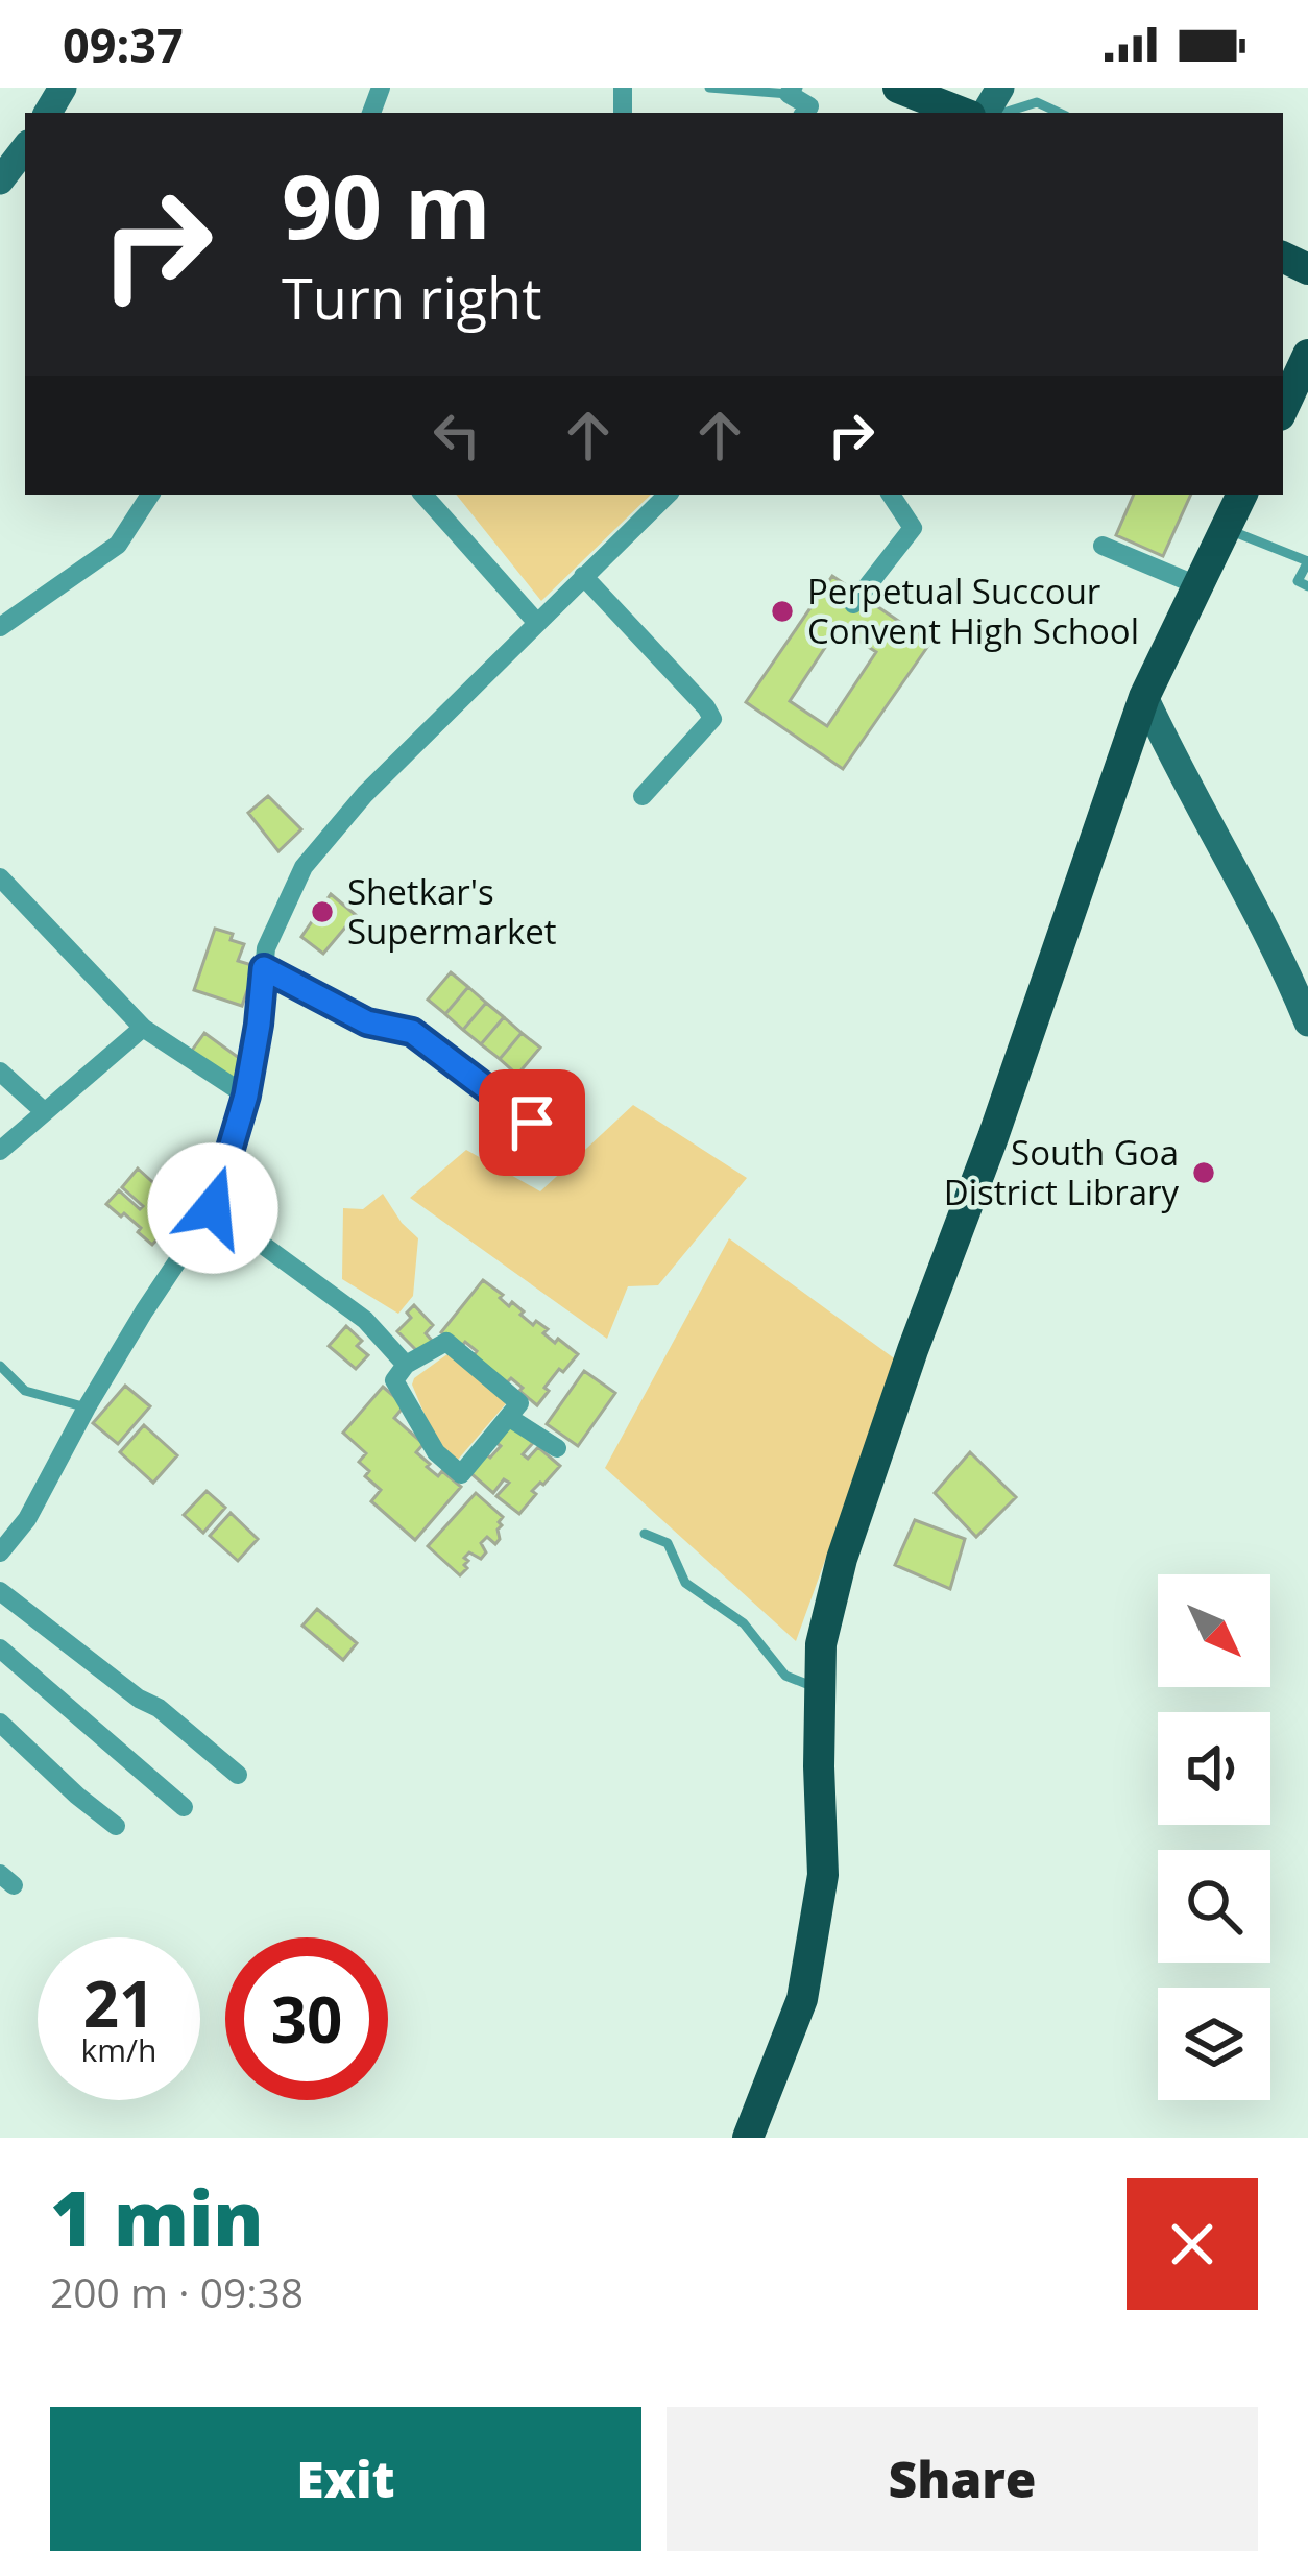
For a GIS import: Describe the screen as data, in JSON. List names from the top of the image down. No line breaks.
{"places":["Perpetual Succour Convent High School","Shetkar's Supermarket","South Goa District Library"],"north":"bottom right","page":{"status":"09:37","turn":["90 m","Turn right"],"speed":"21 km/h","limit":"30","heading":["1 min","200 m · 09:38"],"buttons":["Exit","Share"]}}
